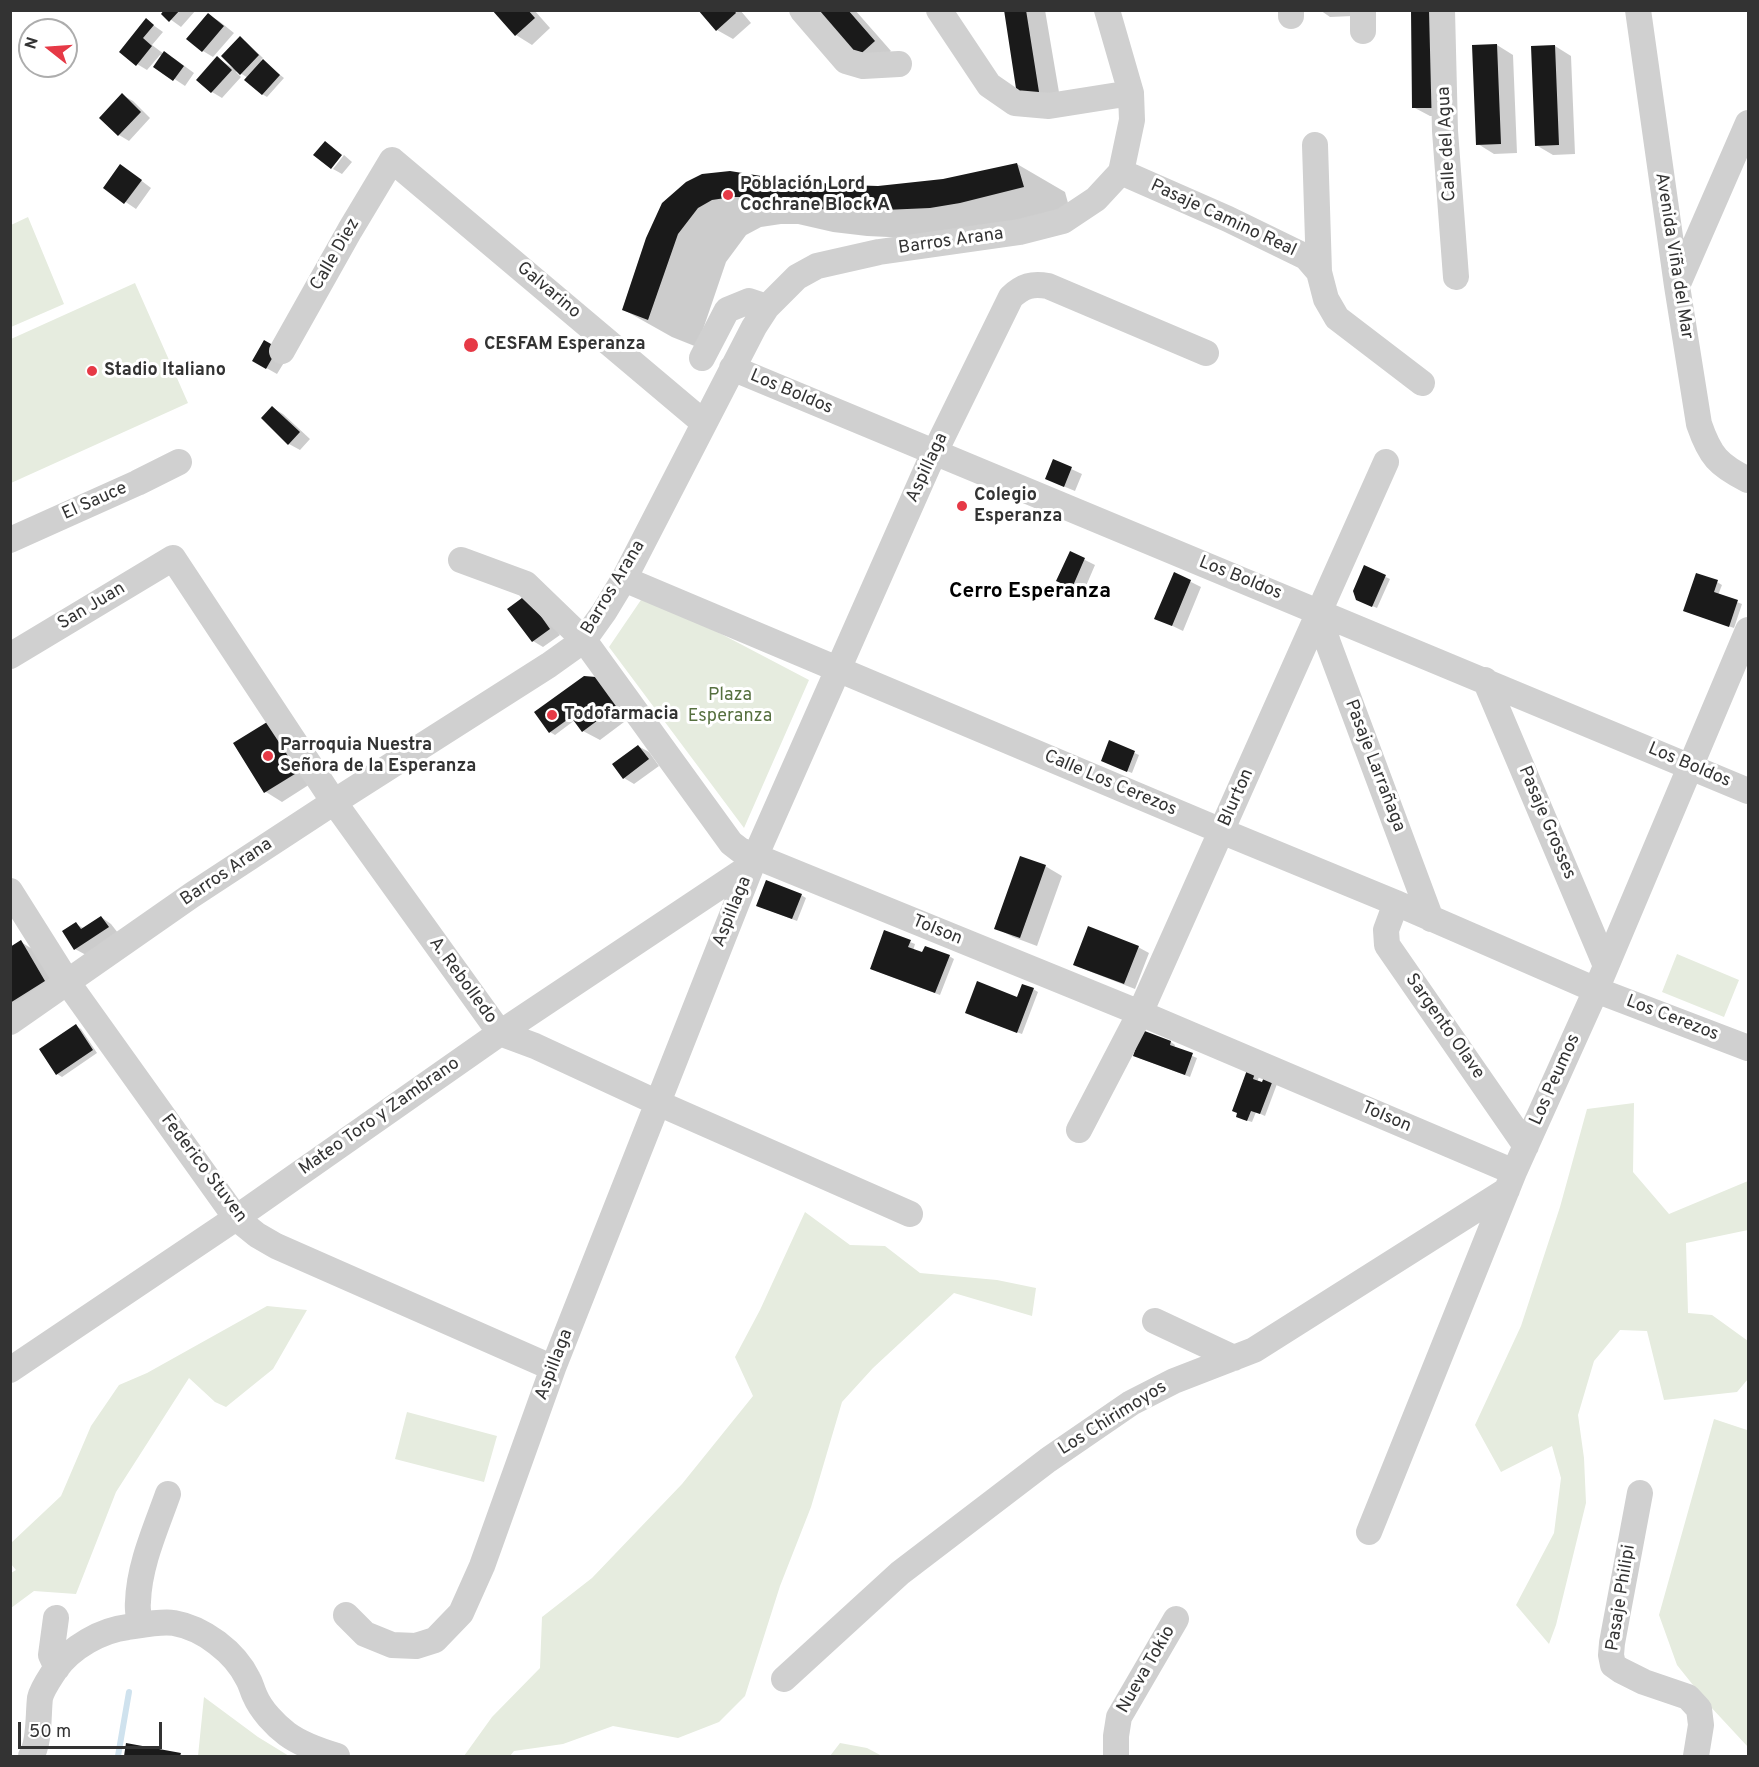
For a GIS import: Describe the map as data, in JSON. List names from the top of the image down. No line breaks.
{"streets":{"street":["Calle del Agua","Pasaje Camino Real","Barros Arana","Calle Diez","Avenida Viña del Mar","Galvarino","Los Boldos","Aspillaga","El Sauce","San Juan","Pasaje Larrañaga","Calle Los Cerezos","Blurton","Pasaje Grosses","Tolson","A. Rebolledo","Los Cerezos","Sargento Olave","Los Peumos","Mateo Toro y Zambrano","Federico Stuven","Los Chirimoyos","Pasaje Philipi","Nueva Tokio"]},"crossings":[["Pasaje Camino Real","Barros Arana"],["Barros Arana","Galvarino"],["Barros Arana","Los Boldos"],["Barros Arana","Calle Los Cerezos"],["Barros Arana","Tolson"],["Barros Arana","A. Rebolledo"],["Barros Arana","Federico Stuven"],["Calle Diez","Galvarino"],["Los Boldos","Aspillaga"],["Los Boldos","Pasaje Larrañaga"],["Los Boldos","Blurton"],["Los Boldos","Pasaje Grosses"],["Los Boldos","Los Peumos"],["Aspillaga","Calle Los Cerezos"],["Aspillaga","Tolson"],["Aspillaga","A. Rebolledo"],["Aspillaga","Mateo Toro y Zambrano"],["Aspillaga","Federico Stuven"],["San Juan","A. Rebolledo"],["Pasaje Larrañaga","Calle Los Cerezos"],["Pasaje Larrañaga","Blurton"],["Calle Los Cerezos","Blurton"],["Calle Los Cerezos","Los Cerezos"],["Calle Los Cerezos","Sargento Olave"],["Calle Los Cerezos","Los Peumos"],["Blurton","Tolson"],["Pasaje Grosses","Los Peumos"],["Tolson","Los Peumos"],["Tolson","Mateo Toro y Zambrano"],["Tolson","Los Chirimoyos"],["A. Rebolledo","Mateo Toro y Zambrano"],["Los Cerezos","Los Peumos"],["Sargento Olave","Los Peumos"],["Los Peumos","Los Chirimoyos"],["Mateo Toro y Zambrano","Federico Stuven"]],"districts":["Cerro Esperanza"],"parks":["Plaza Esperanza"],"places":["Población Lord Cochrane Block A","CESFAM Esperanza","Stadio Italiano","Colegio Esperanza","Todofarmacia","Parroquia Nuestra Señora de la Esperanza"],"scale_bar":"50 m","north":"left"}
